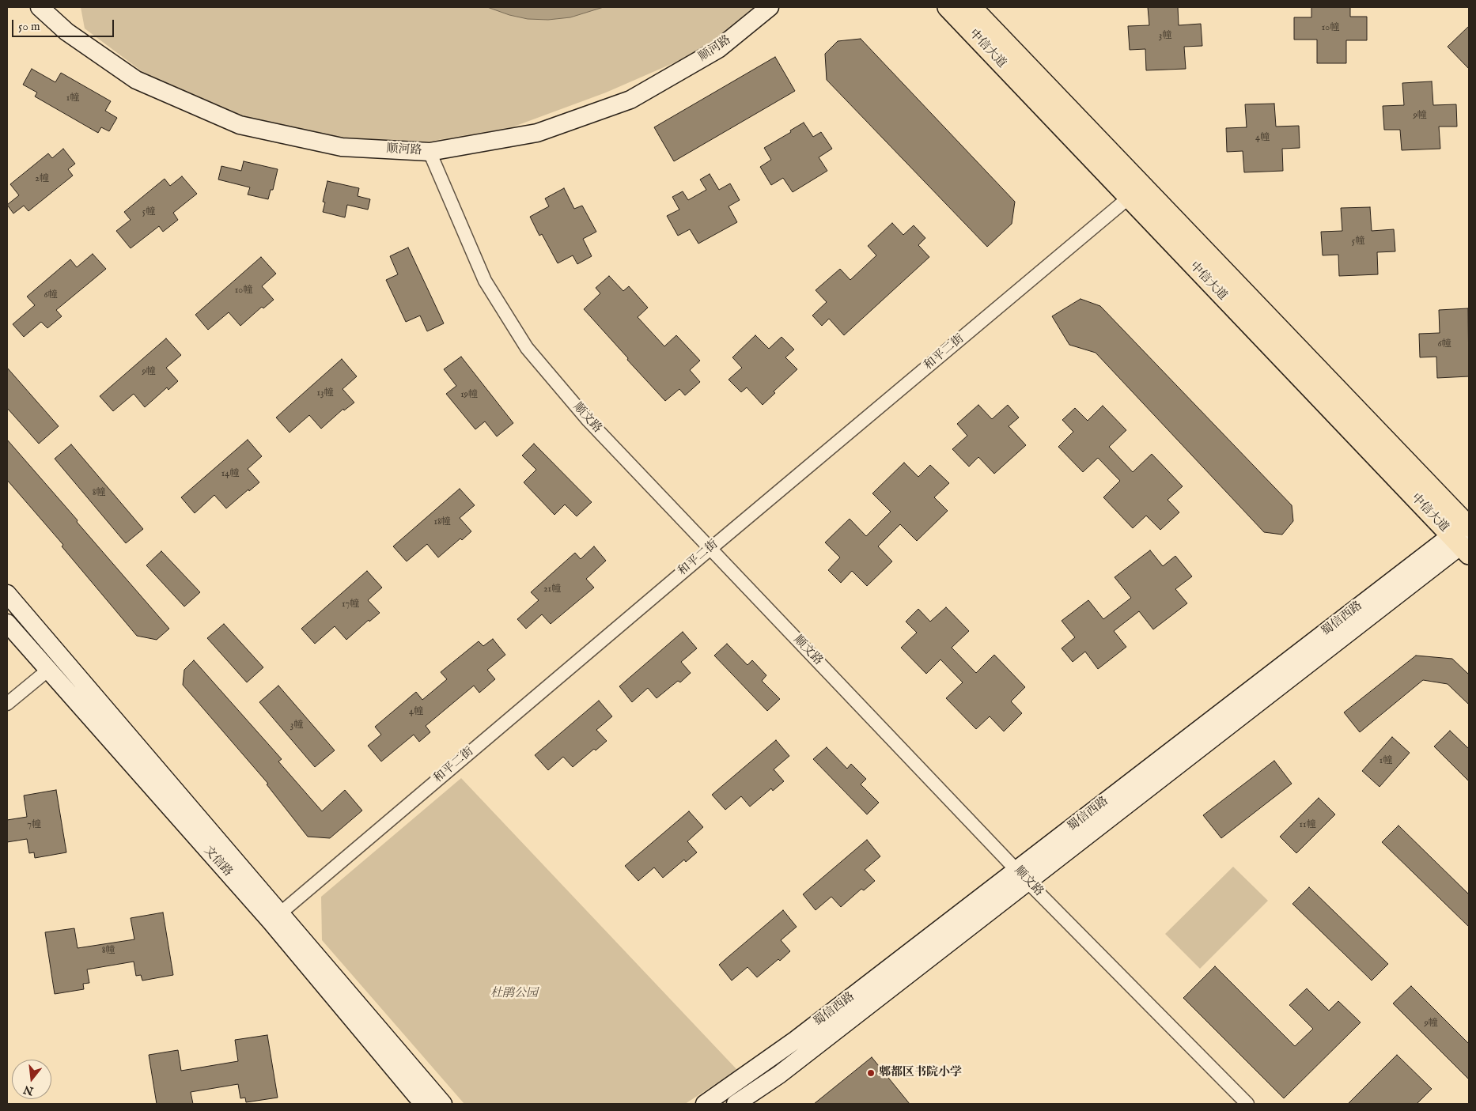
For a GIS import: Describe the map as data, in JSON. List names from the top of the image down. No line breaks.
{"streets":{"main road":["中信大道"],"street":["顺河路","和平二街","顺文路","蜀信西路","文信路"]},"crossings":[["顺河路","顺文路"],["中信大道","和平二街"],["中信大道","蜀信西路"],["和平二街","顺文路"],["和平二街","文信路"],["顺文路","蜀信西路"]],"parks":["杜鹃公园"],"places":["郫都区书院小学"],"house_numbers":["10幢","3幢","1幢","9幢","4幢","2幢","5幢","5幢","10幢","6幢","6幢","9幢","13幢","19幢","14幢","8幢","18幢","21幢","17幢","4幢","3幢","1幢","7幢","11幢","8幢","9幢"],"scale_bar":"50 m","north":"bottom"}
